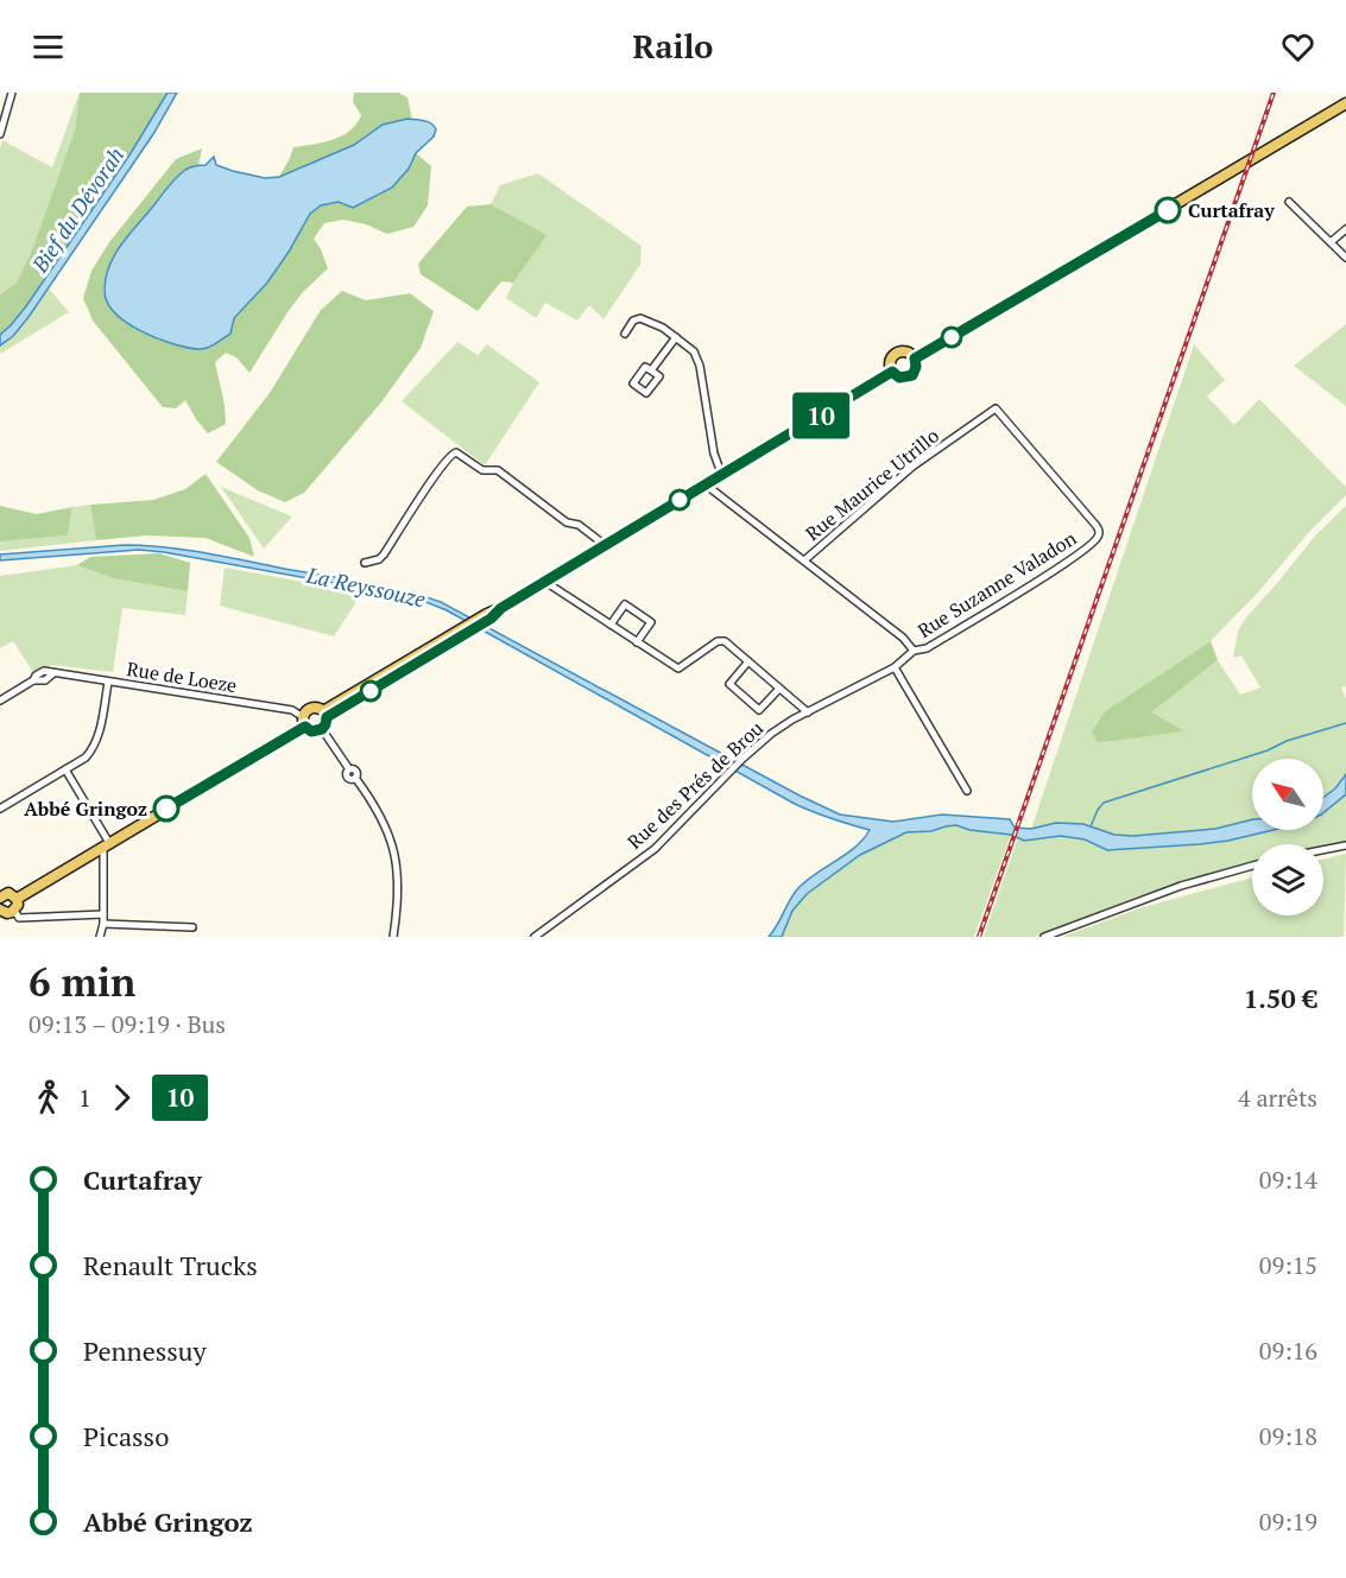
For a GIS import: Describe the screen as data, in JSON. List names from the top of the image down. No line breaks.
{"streets":{"street":["Rue Maurice Utrillo","Rue Suzanne Valadon","Rue de Loeze","Rue des Prés de Brou"]},"crossings":[["Rue Maurice Utrillo","Rue Suzanne Valadon"],["Rue Suzanne Valadon","Rue des Prés de Brou"]],"water":["Bief du Dévorah","La Reyssouze"],"places":["Curtafray","Abbé Gringoz"],"lines":["bus line 10"],"north":"top left","page":{"header":"Railo","on_map":"10","heading":["6 min","09:13 – 09:19 · Bus","1.50 €"],"legs":["1","10","4 arrêts"],"list":[{"name":"Curtafray","value":"09:14"},{"name":"Renault Trucks","value":"09:15"},{"name":"Pennessuy","value":"09:16"},{"name":"Picasso","value":"09:18"},{"name":"Abbé Gringoz","value":"09:19"}]}}
